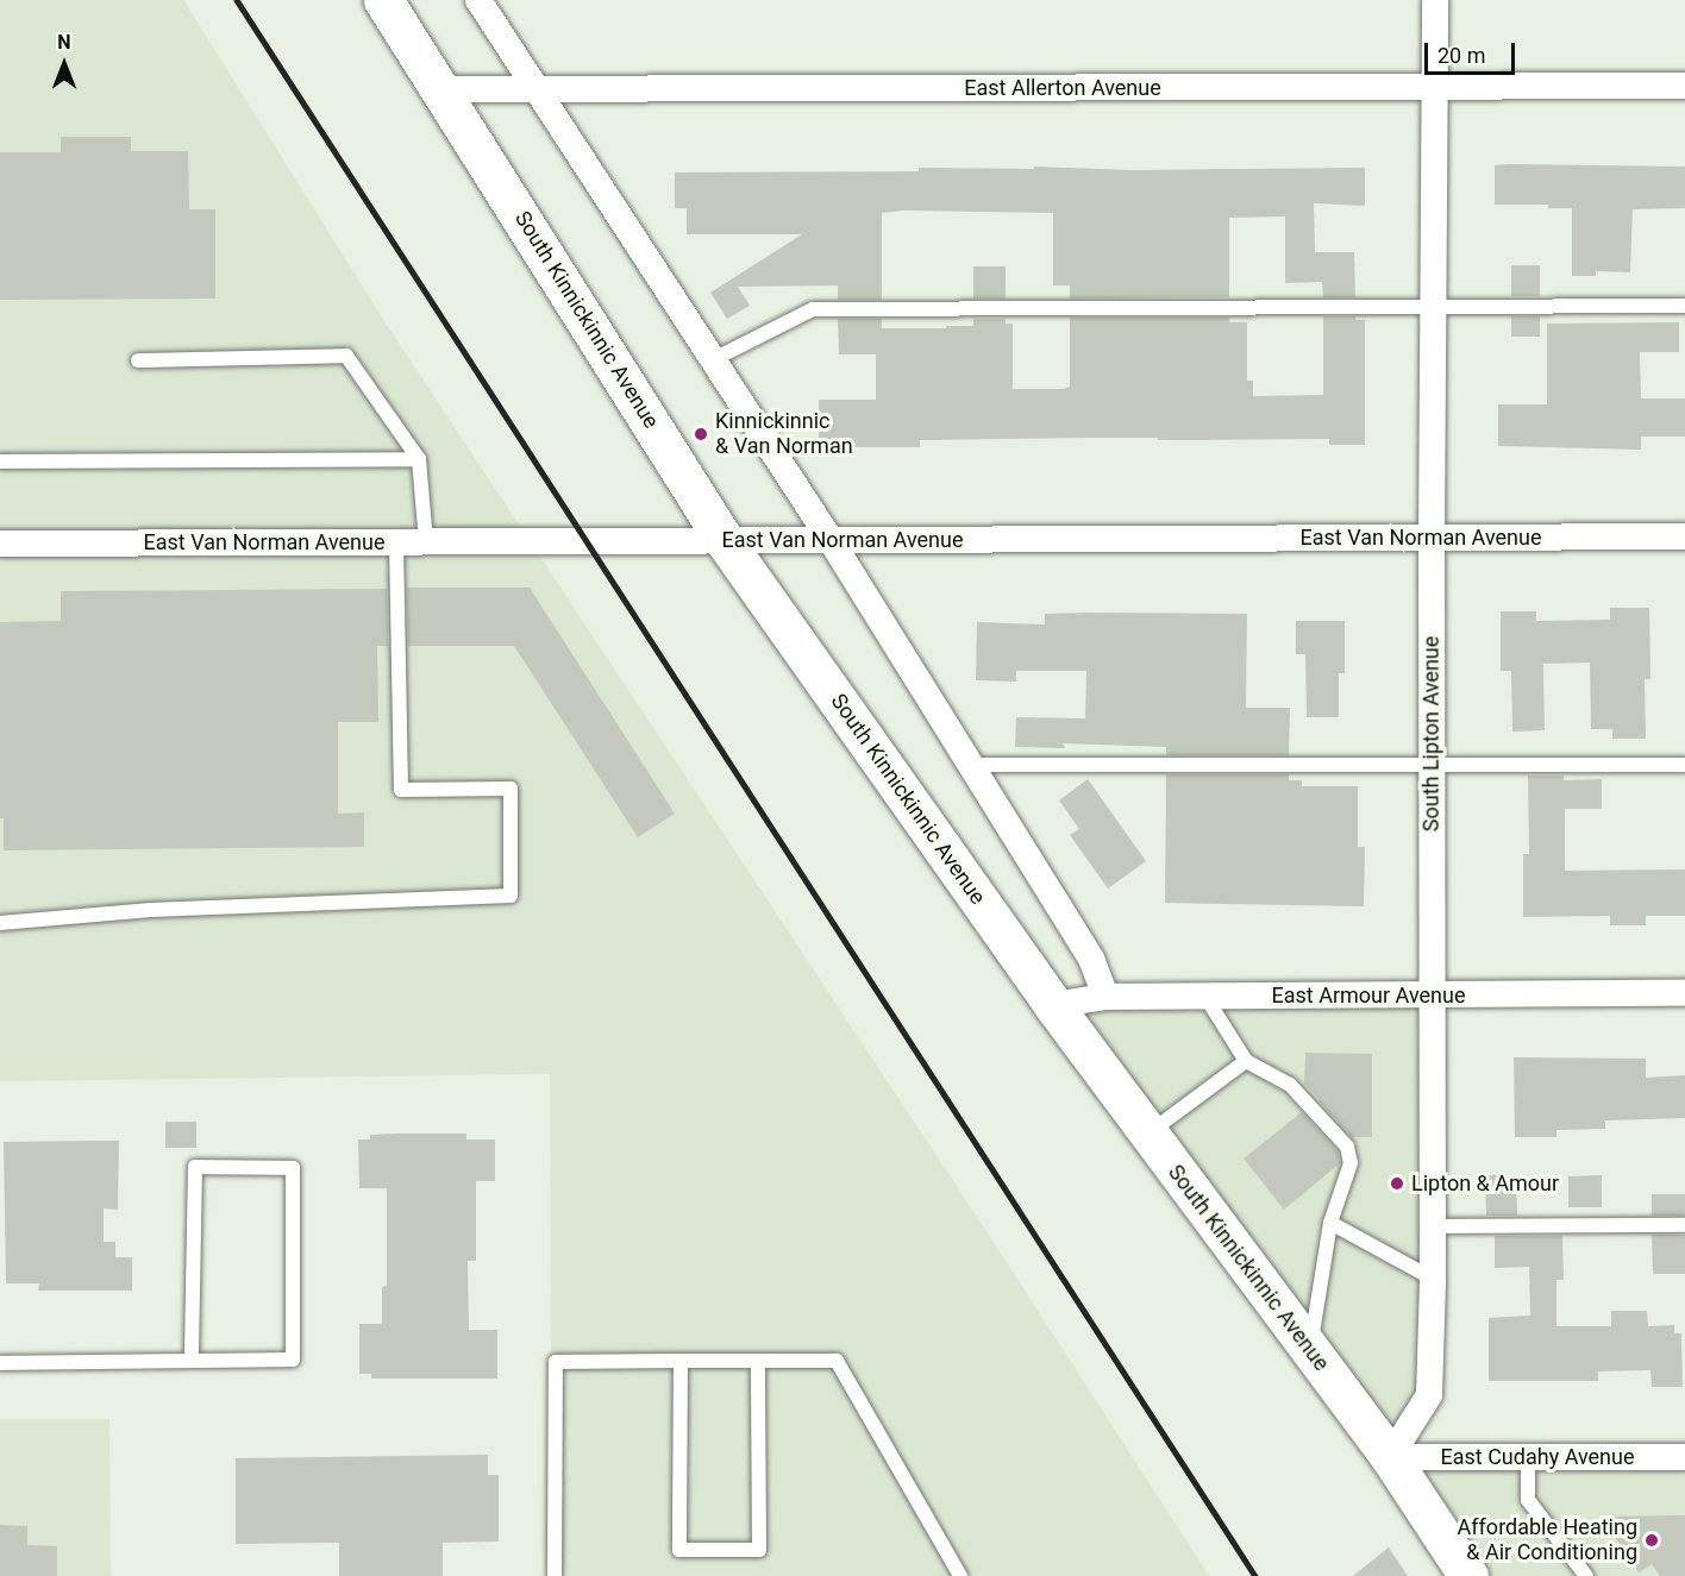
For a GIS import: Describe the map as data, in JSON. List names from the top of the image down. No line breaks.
{"streets":{"street":["East Allerton Avenue","South Kinnickinnic Avenue","East Van Norman Avenue","South Lipton Avenue","East Armour Avenue","East Cudahy Avenue"]},"crossings":[["East Allerton Avenue","South Kinnickinnic Avenue"],["East Allerton Avenue","South Lipton Avenue"],["South Kinnickinnic Avenue","East Van Norman Avenue"],["South Kinnickinnic Avenue","South Lipton Avenue"],["South Kinnickinnic Avenue","East Armour Avenue"],["South Kinnickinnic Avenue","East Cudahy Avenue"],["East Van Norman Avenue","South Lipton Avenue"],["South Lipton Avenue","East Armour Avenue"],["South Lipton Avenue","East Cudahy Avenue"]],"places":["Kinnickinnic & Van Norman","Lipton & Amour","Affordable Heating & Air Conditioning"],"scale_bar":"20 m","north":"top"}
